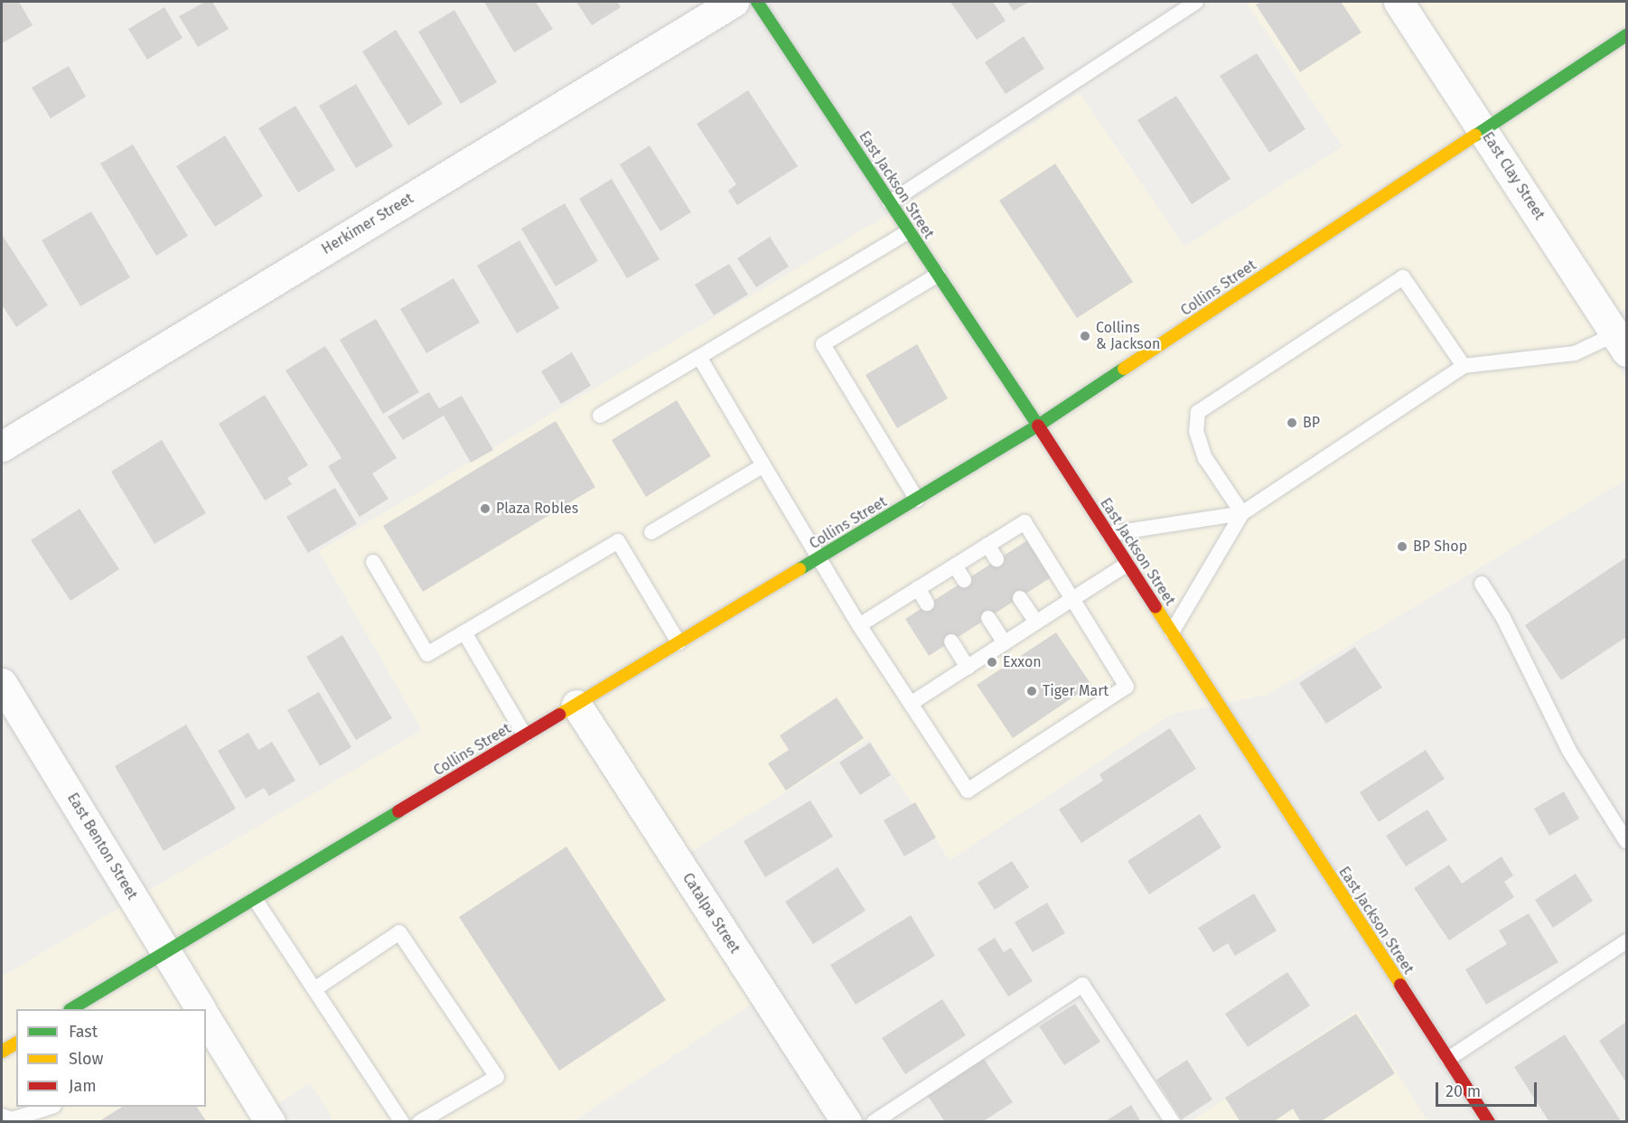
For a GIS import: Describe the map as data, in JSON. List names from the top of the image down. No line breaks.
{"streets":{"main road":["East Jackson Street","Collins Street"],"street":["East Clay Street","Herkimer Street","East Benton Street","Catalpa Street"]},"crossings":[["East Clay Street","Collins Street"],["East Jackson Street","Collins Street"],["Collins Street","East Benton Street"],["Collins Street","Catalpa Street"]],"places":["Collins & Jackson","BP","Plaza Robles","BP Shop","Exxon","Tiger Mart"],"legend":["Fast","Slow","Jam"],"scale_bar":"20 m"}
